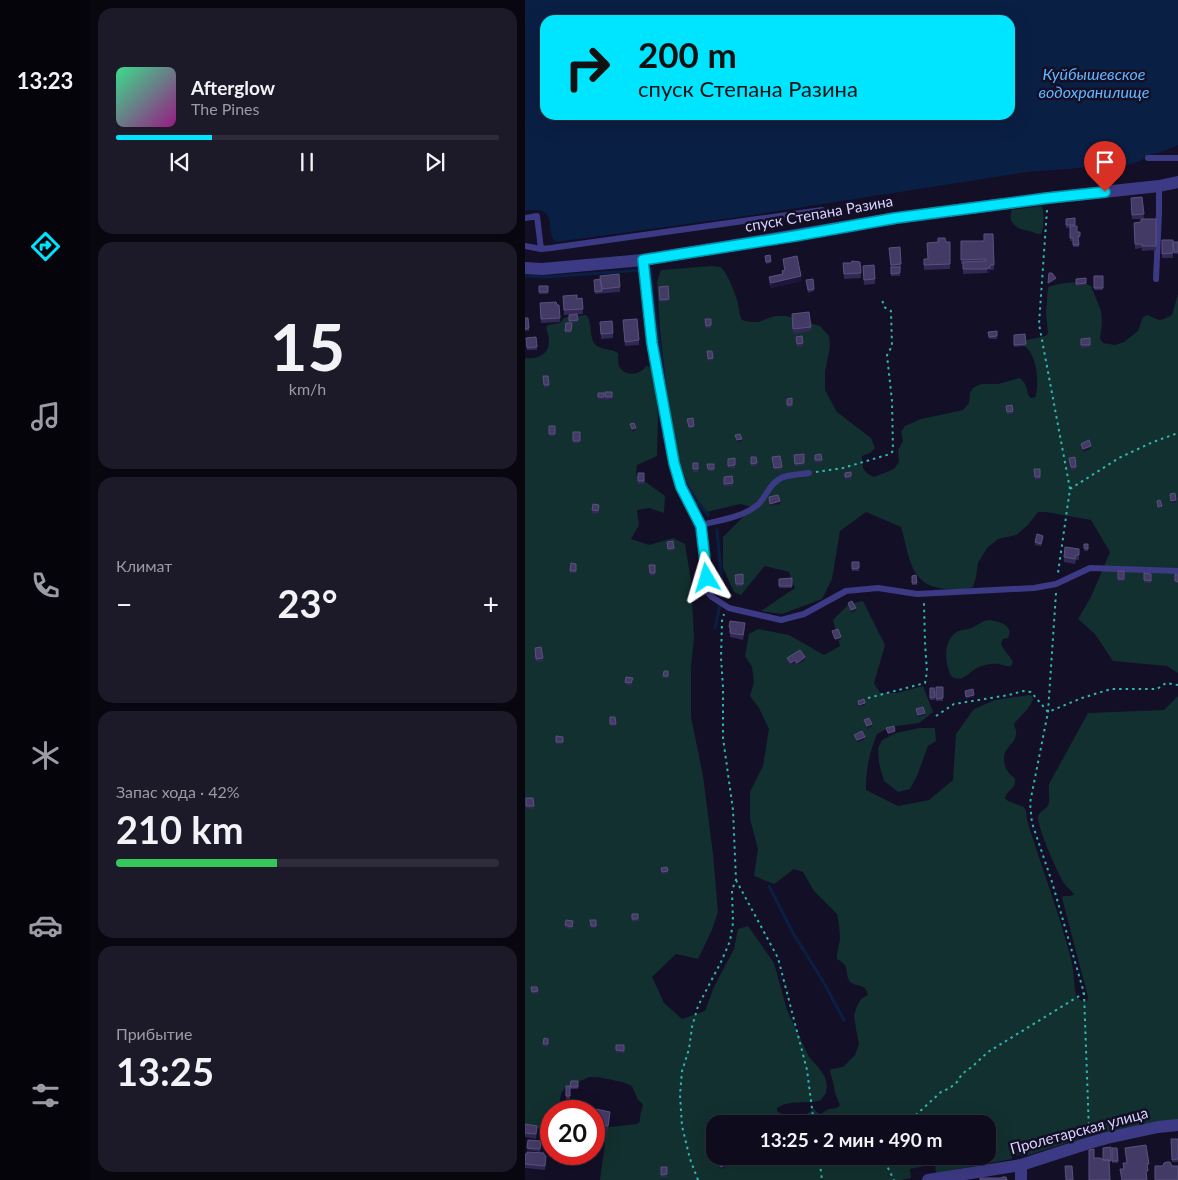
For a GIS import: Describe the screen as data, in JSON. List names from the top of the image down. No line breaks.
{"streets":{"street":["спуск Степана Разина","Пролетарская улица"]},"water":["Куйбышевское водохранилище"],"page":{"tabs":"13:23","turn":["200 m","спуск Степана Разина"],"song":["Afterglow","The Pines"],"tile":[["15","km/h"],"Климат",["Запас хода · 42%","210 km"],["Прибытие","13:25"]],"heat":["−","23°","+"],"limit":"20","trip":"13:25 · 2 мин · 490 m"}}
